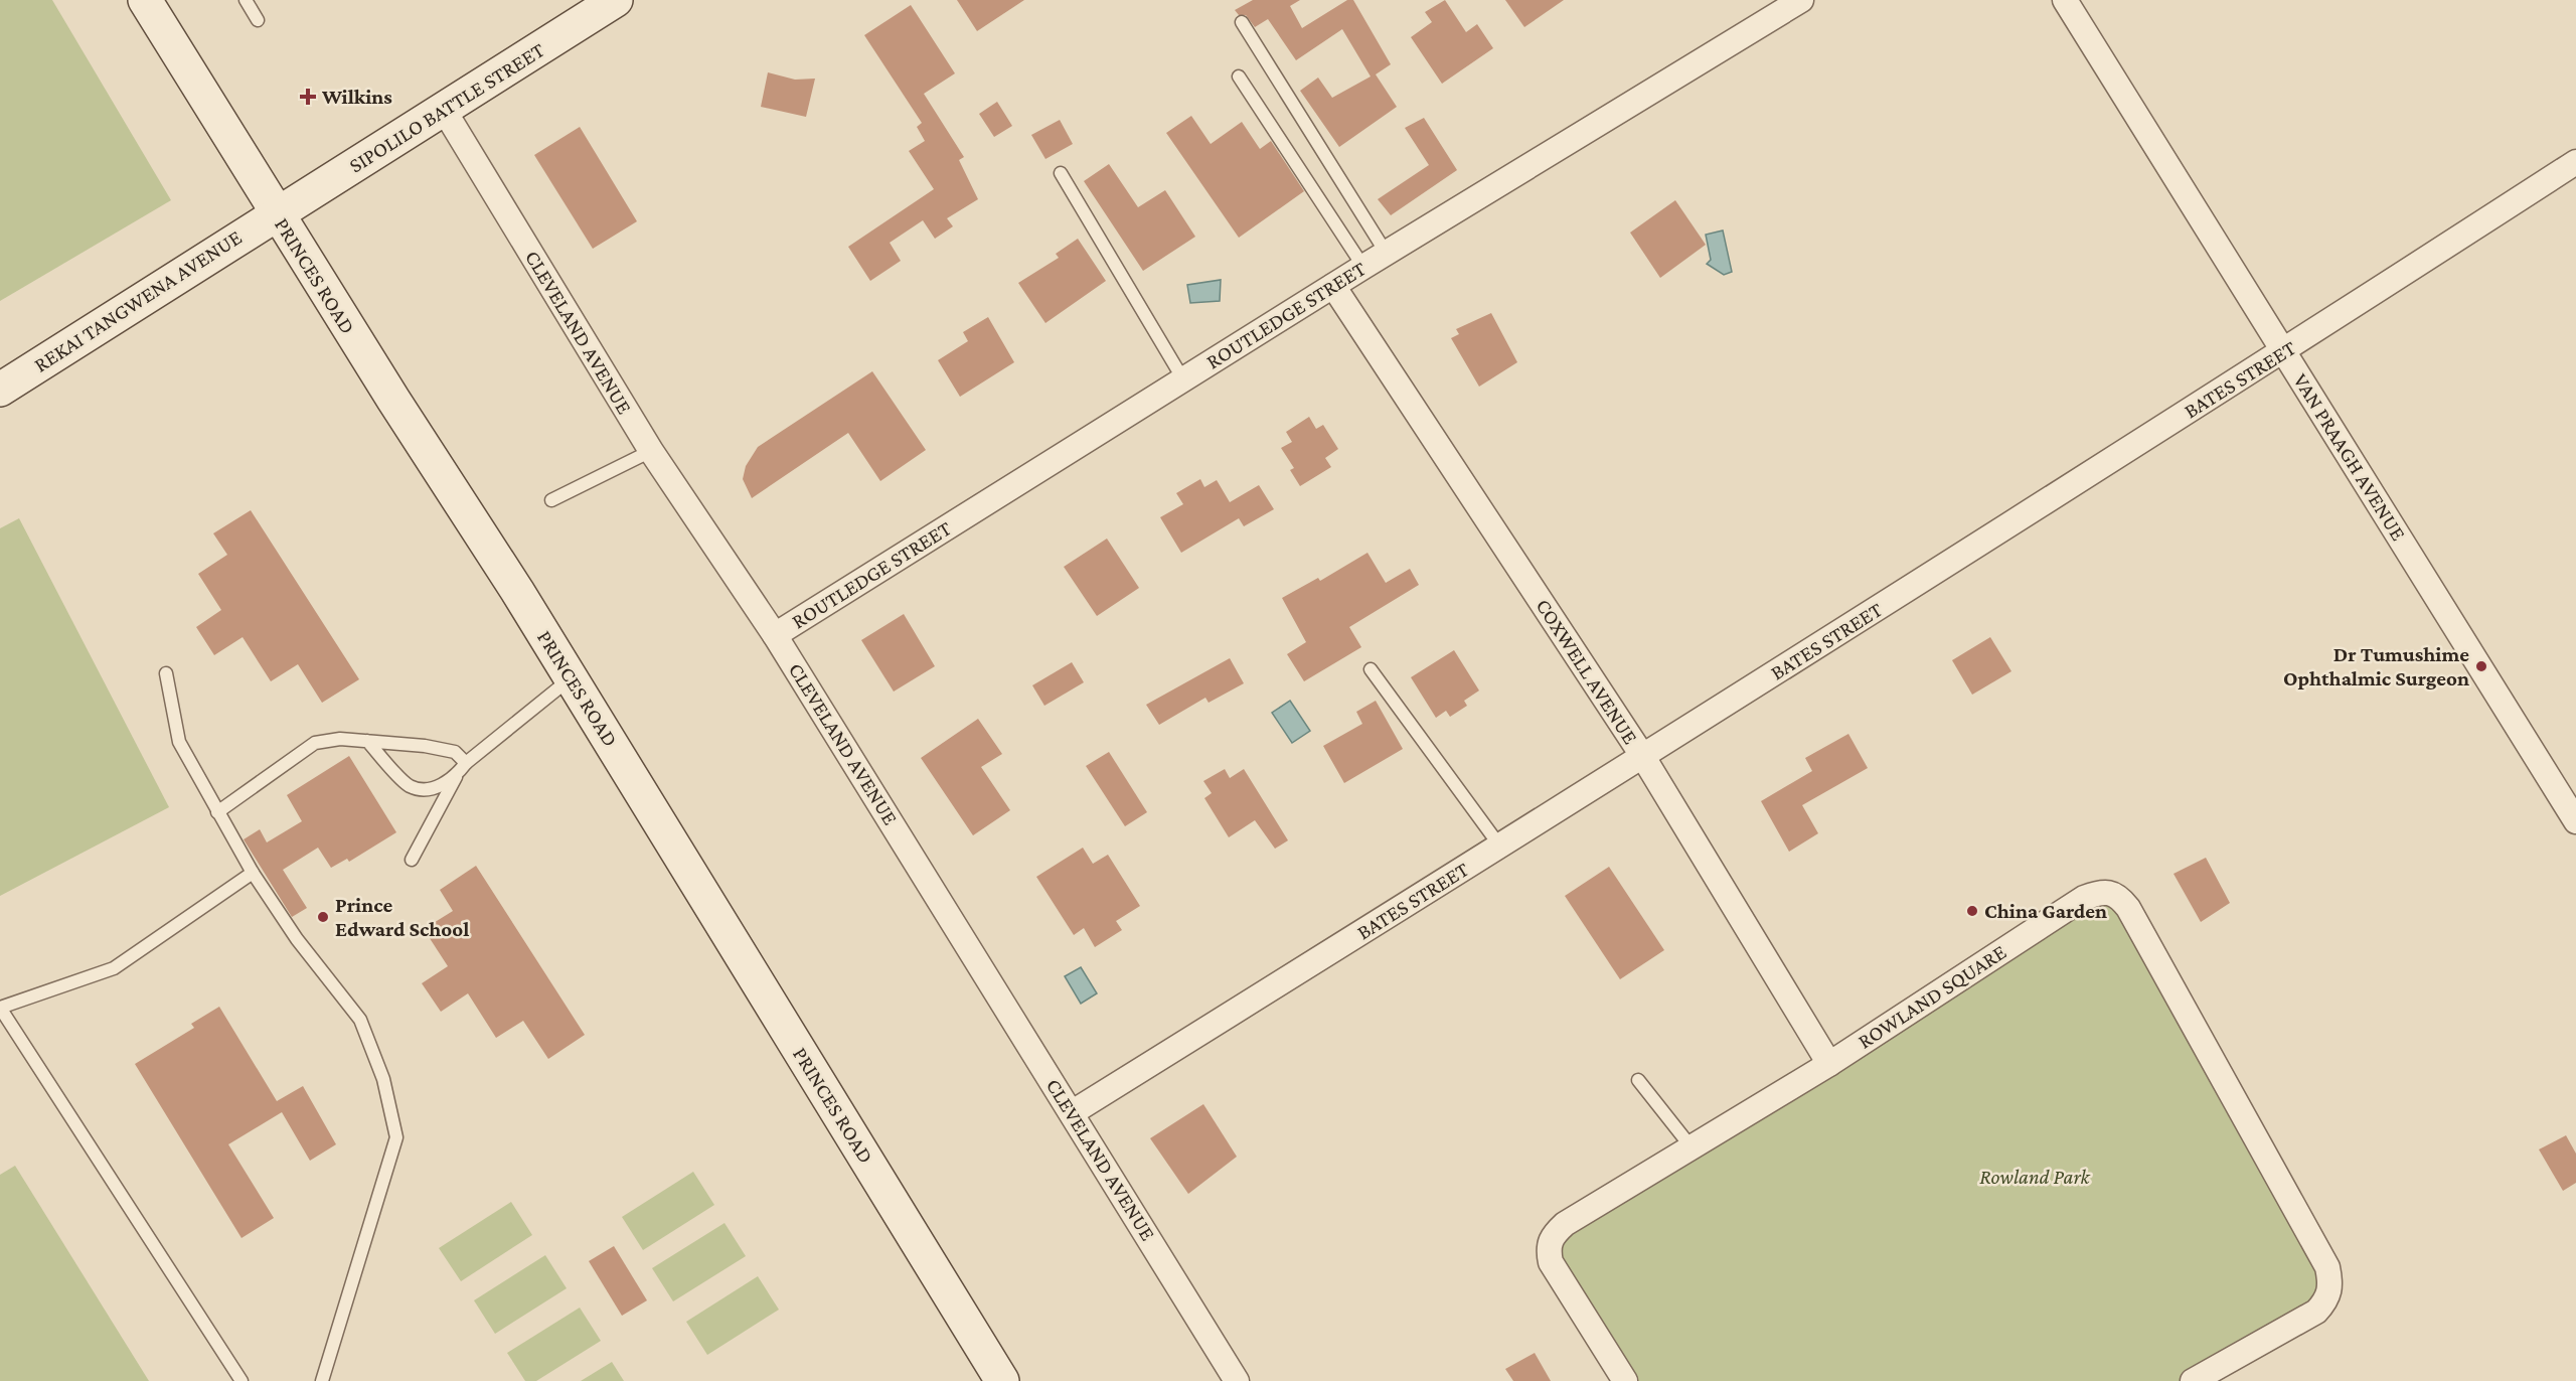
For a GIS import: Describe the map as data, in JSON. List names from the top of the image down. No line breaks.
{"streets":{"main road":["SIPOLILO BATTLE STREET","PRINCES ROAD","REKAI TANGWENA AVENUE"],"street":["ROUTLEDGE STREET","CLEVELAND AVENUE","BATES STREET","VAN PRAAGH AVENUE","COXWELL AVENUE","ROWLAND SQUARE"]},"crossings":[["SIPOLILO BATTLE STREET","PRINCES ROAD"],["SIPOLILO BATTLE STREET","REKAI TANGWENA AVENUE"],["SIPOLILO BATTLE STREET","CLEVELAND AVENUE"],["PRINCES ROAD","REKAI TANGWENA AVENUE"],["ROUTLEDGE STREET","CLEVELAND AVENUE"],["ROUTLEDGE STREET","COXWELL AVENUE"],["CLEVELAND AVENUE","BATES STREET"],["BATES STREET","VAN PRAAGH AVENUE"],["BATES STREET","COXWELL AVENUE"],["COXWELL AVENUE","ROWLAND SQUARE"]],"parks":["Rowland Park"],"places":{"health":["Wilkins"],"other":["Dr Tumushime Ophthalmic Surgeon","China Garden","Prince Edward School"]}}
